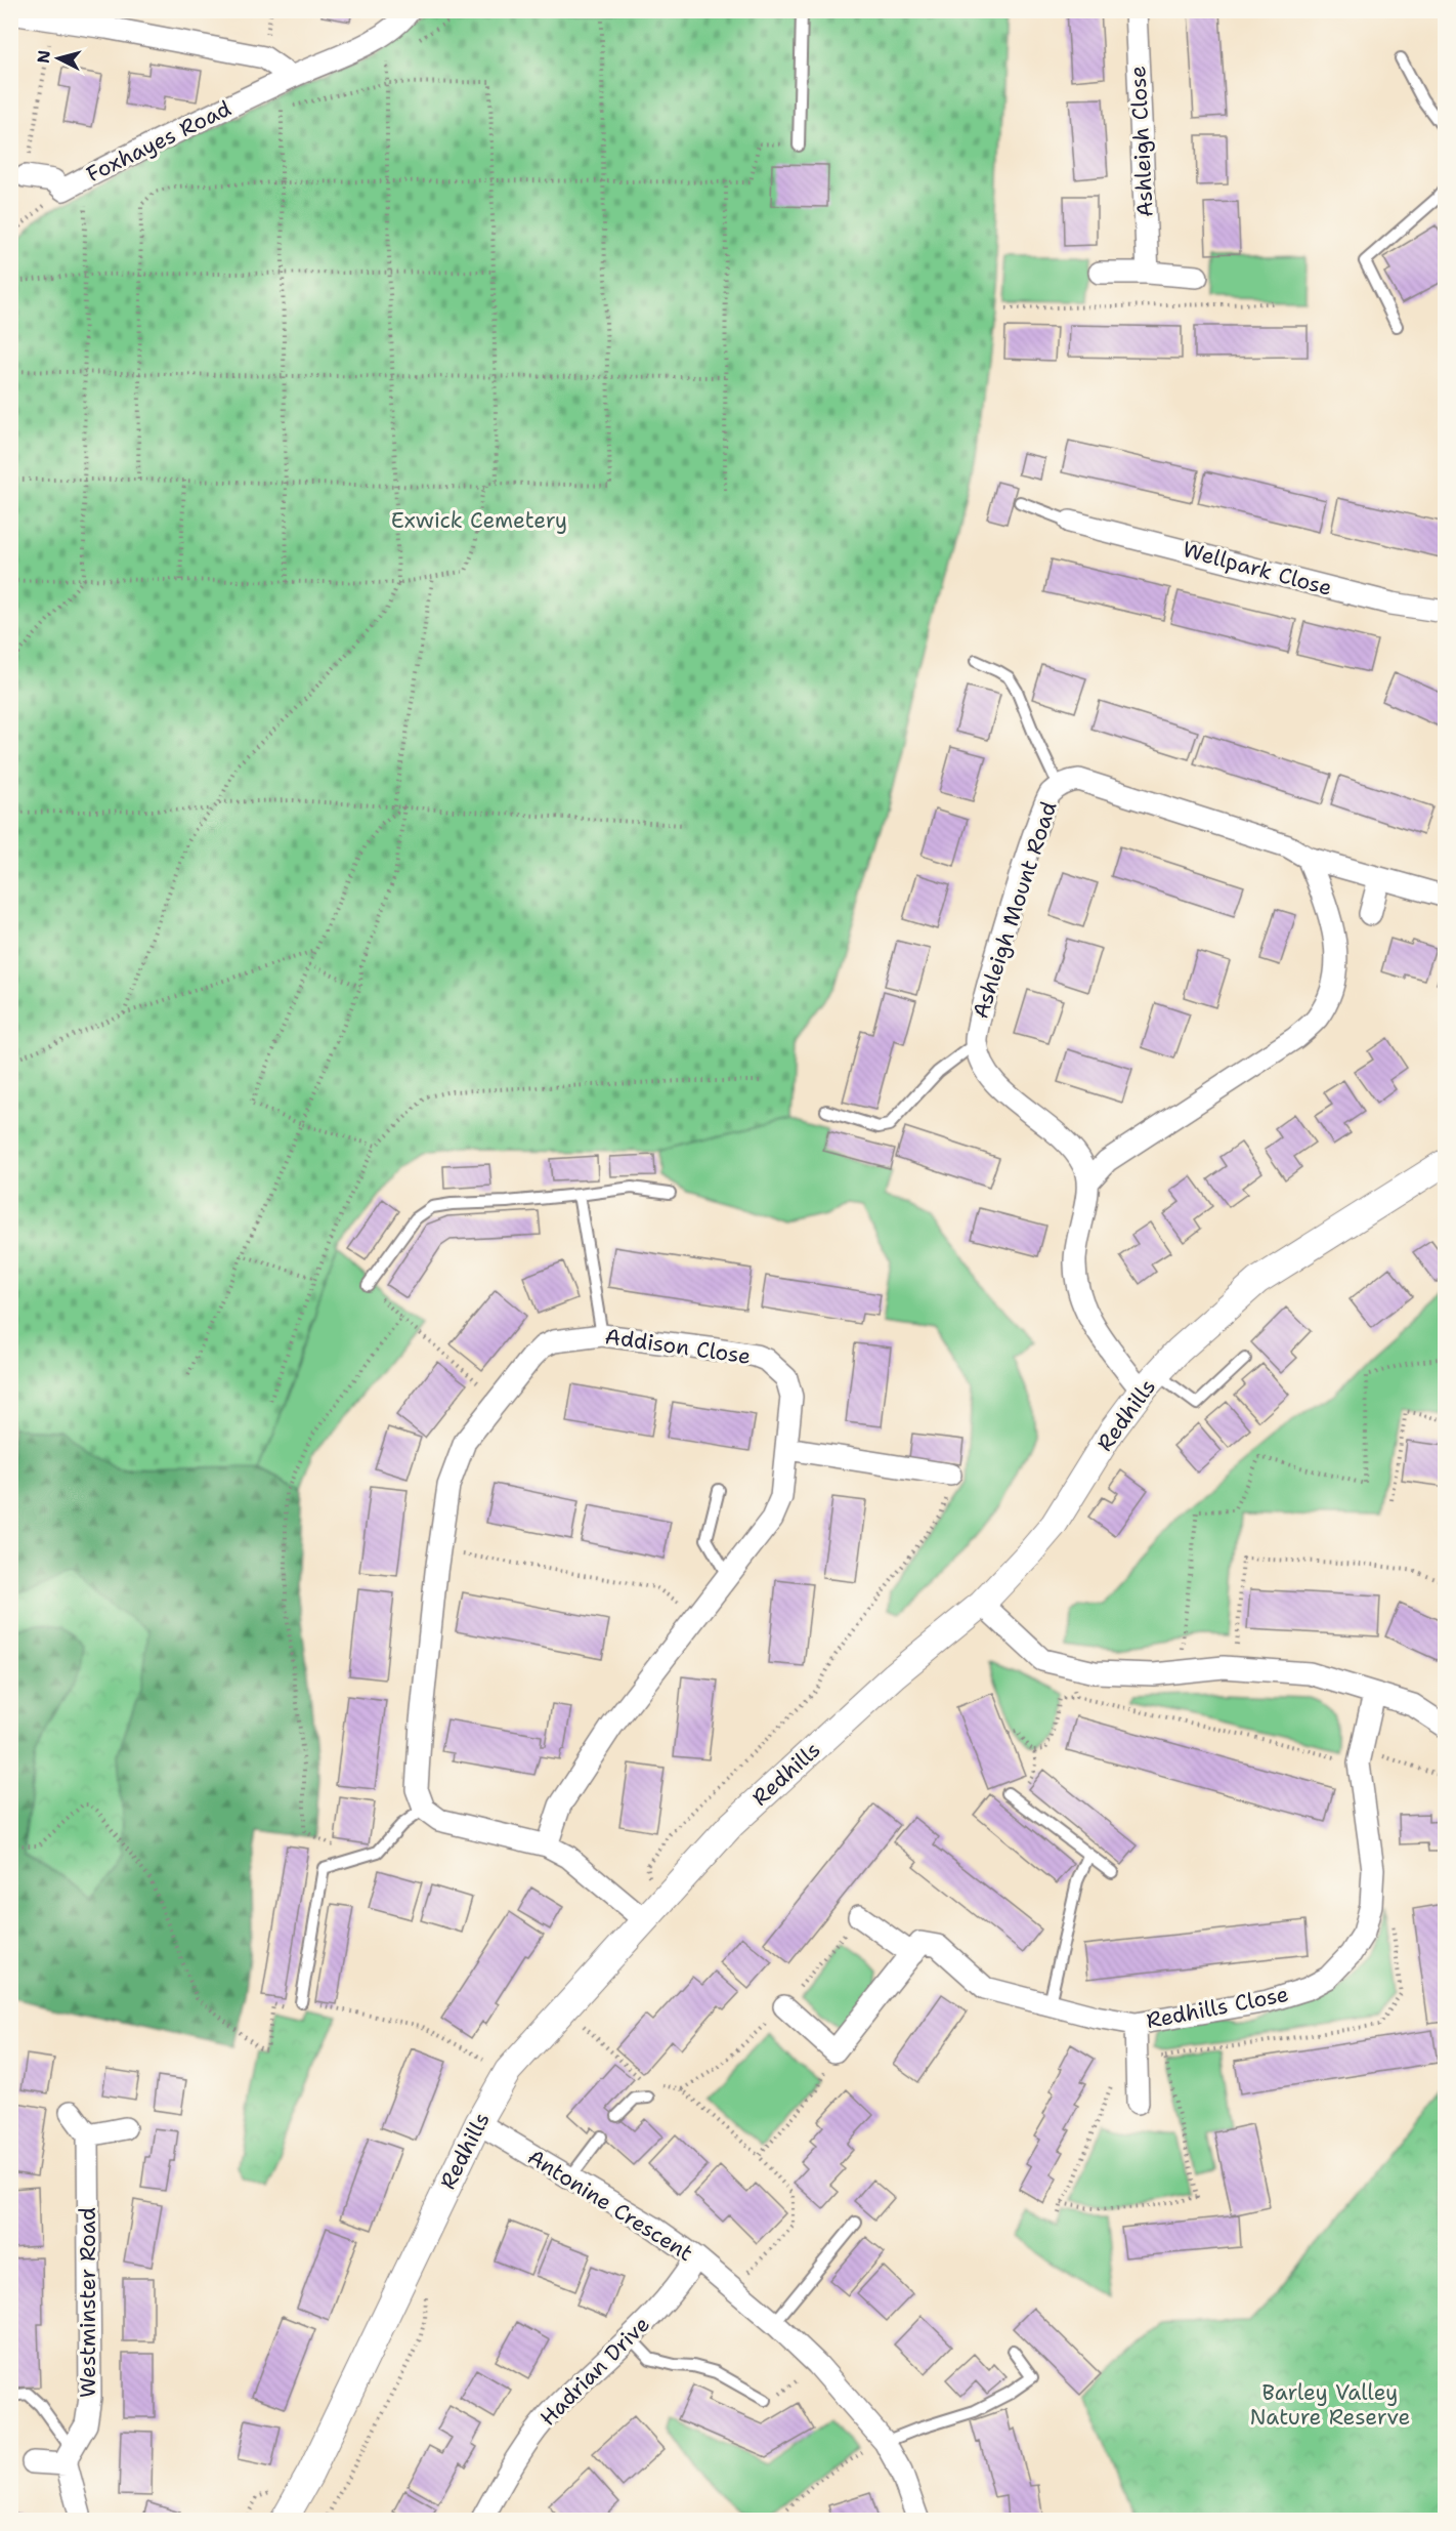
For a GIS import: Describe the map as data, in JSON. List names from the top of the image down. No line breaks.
{"streets":{"street":["Foxhayes Road","Ashleigh Close","Wellpark Close","Ashleigh Mount Road","Addison Close","Redhills","Redhills Close","Antonine Crescent","Westminster Road","Hadrian Drive"]},"crossings":[["Redhills","Antonine Crescent"],["Antonine Crescent","Hadrian Drive"]],"parks":["Exwick Cemetery","Barley Valley Nature Reserve"],"north":"left"}
